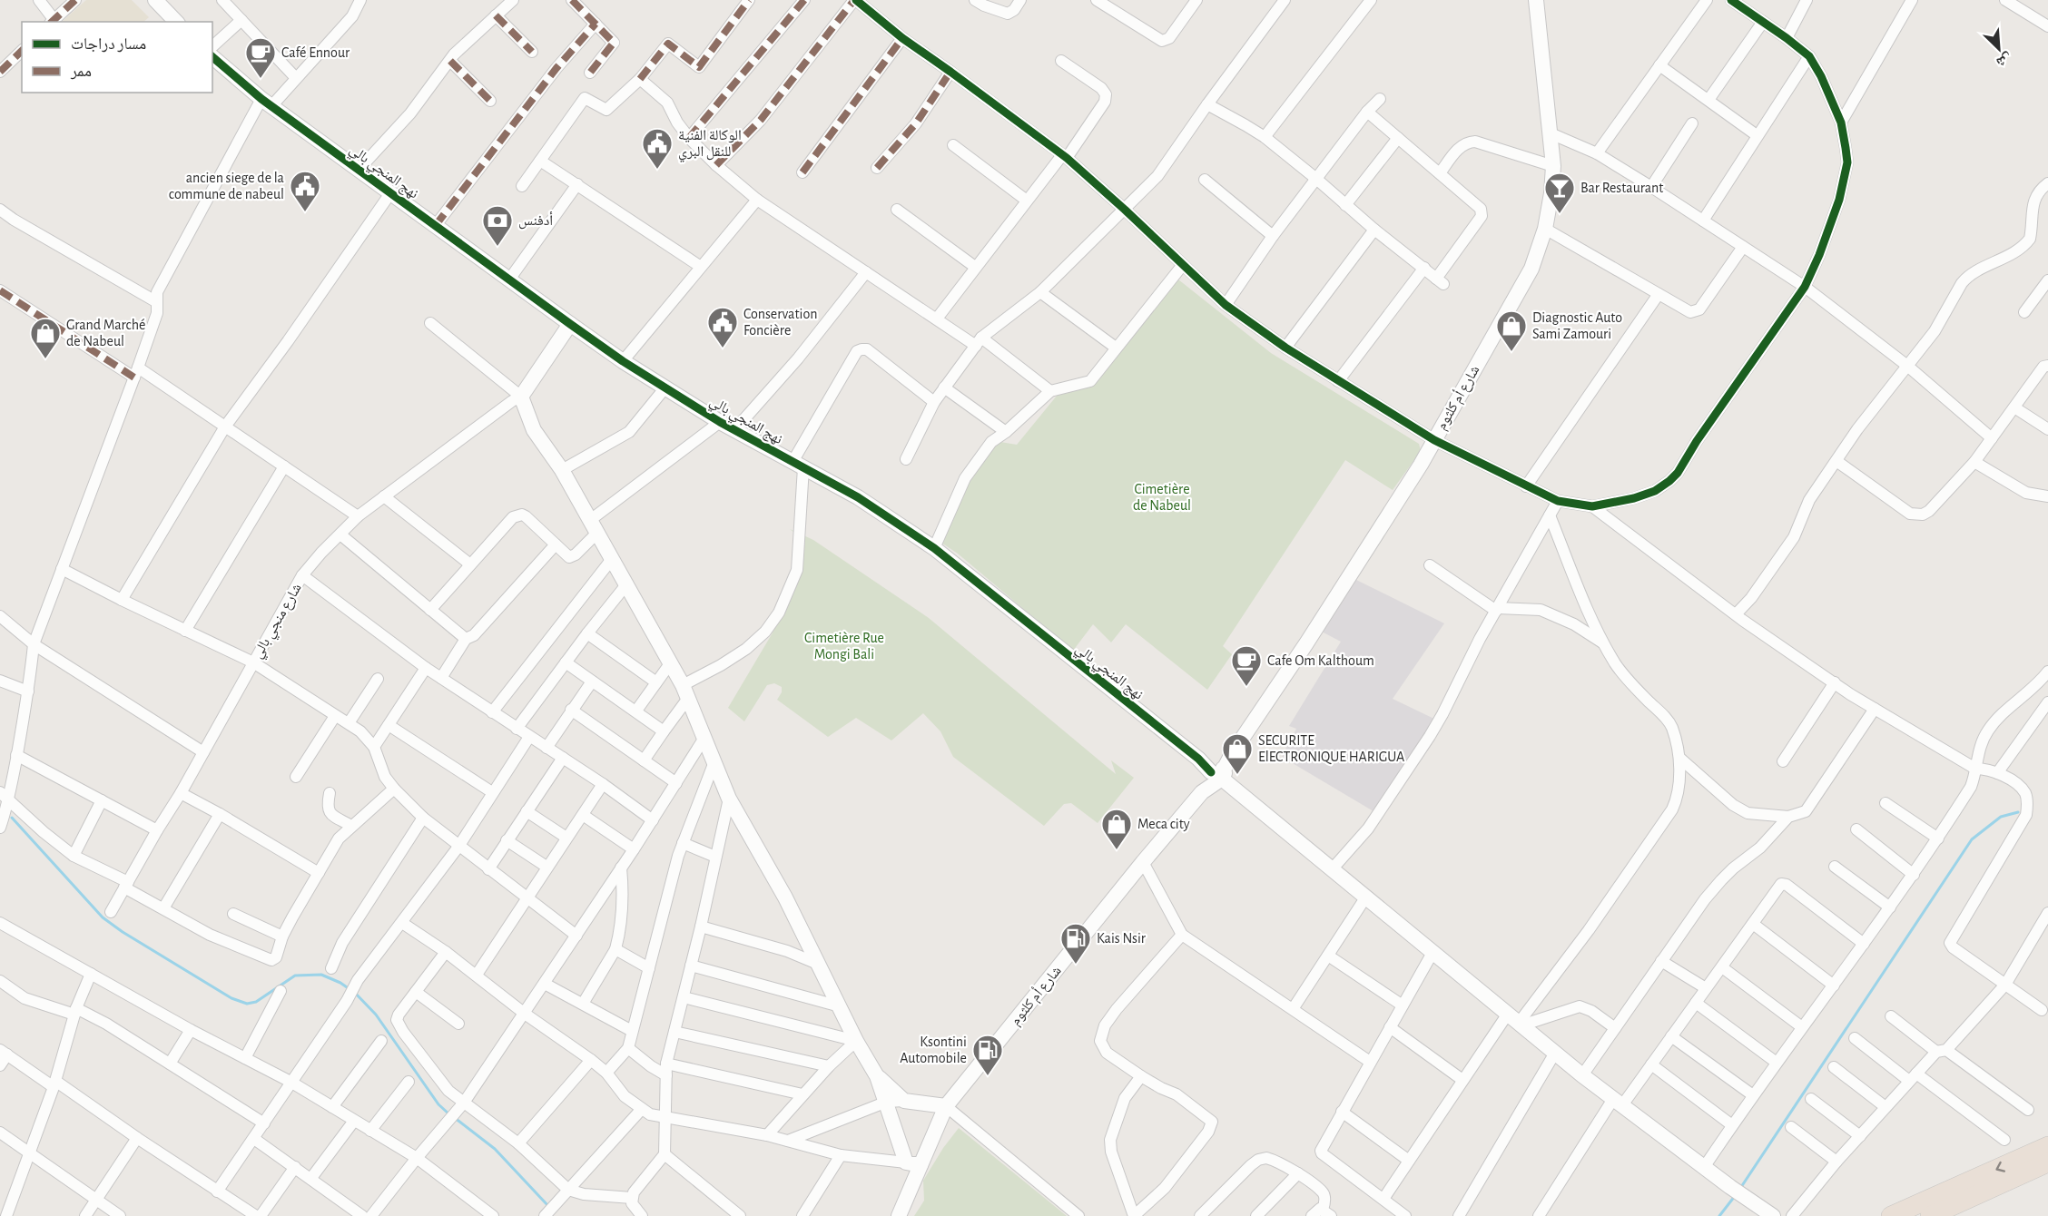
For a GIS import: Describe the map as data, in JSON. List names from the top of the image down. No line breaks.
{"streets":{"street":["نهج المنجي بالي","شارع أم كلثوم","شارع منجي بالي"]},"crossings":[["نهج المنجي بالي","شارع أم كلثوم"]],"parks":["Cimetière de Nabeul","Cimetière Rue Mongi Bali"],"places":{"cafe":["Café Ennour","Cafe Om Kalthoum"],"public building":["الوكالة الفنية للنقل البري","ancien siege de la commune de nabeul","Conservation Foncière"],"bar":["Bar Restaurant"],"bank":["أدفنس"],"shop":["Diagnostic Auto Sami Zamouri","Grand Marché de Nabeul","SECURITE ElECTRONIQUE HARIGUA","Meca city"],"fuel station":["Kais Nsir","Ksontini Automobile"]},"legend":["مسار دراجات","ممر"],"north":"bottom right"}
